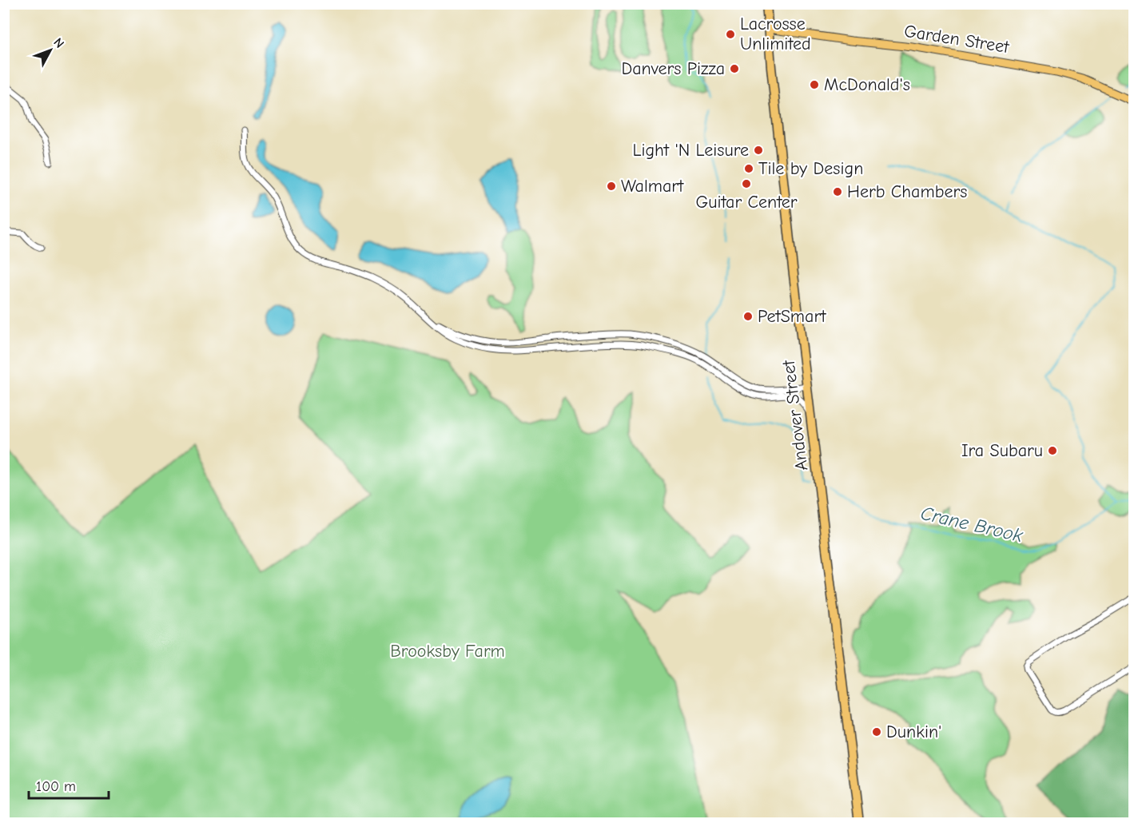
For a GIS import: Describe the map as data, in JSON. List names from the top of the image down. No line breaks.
{"streets":{"highway":["Andover Street"],"main road":["Garden Street"]},"crossings":[["Garden Street","Andover Street"]],"water":["Crane Brook"],"parks":["Brooksby Farm"],"places":["Lacrosse Unlimited","Danvers Pizza","McDonald's","Light 'N Leisure","Tile by Design","Guitar Center","Walmart","Herb Chambers","PetSmart","Ira Subaru","Dunkin'"],"scale_bar":"100 m","north":"top right"}
